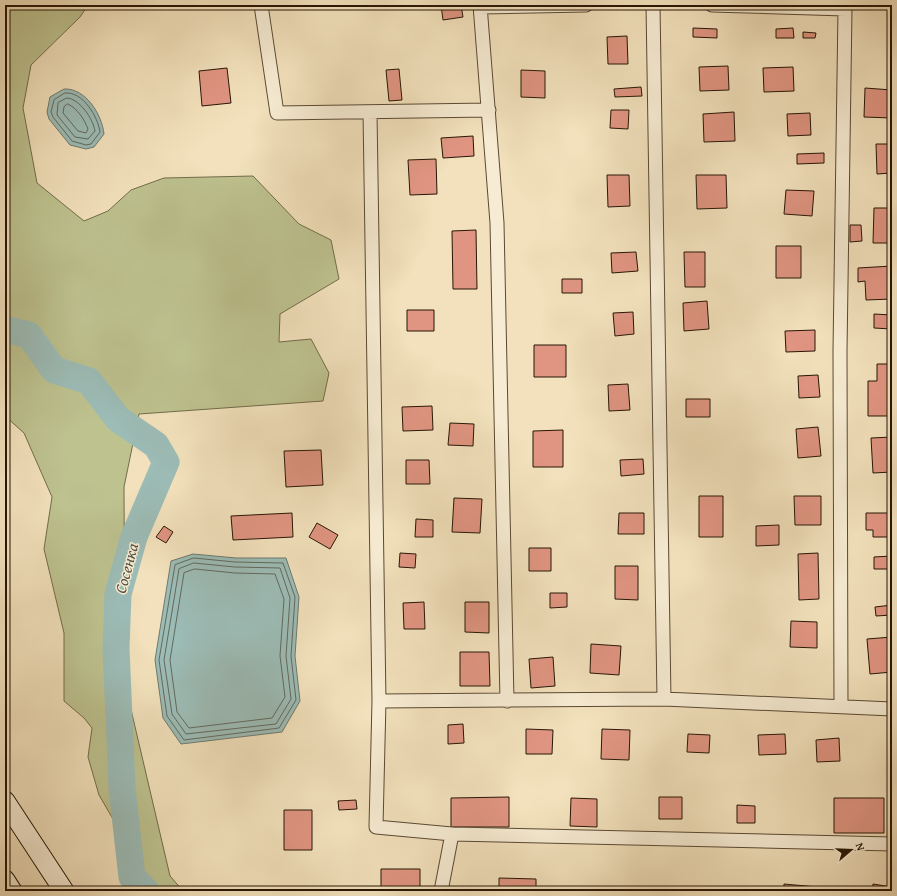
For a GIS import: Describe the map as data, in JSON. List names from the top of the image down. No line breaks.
{"water":["Сосенка"],"north":"right"}
